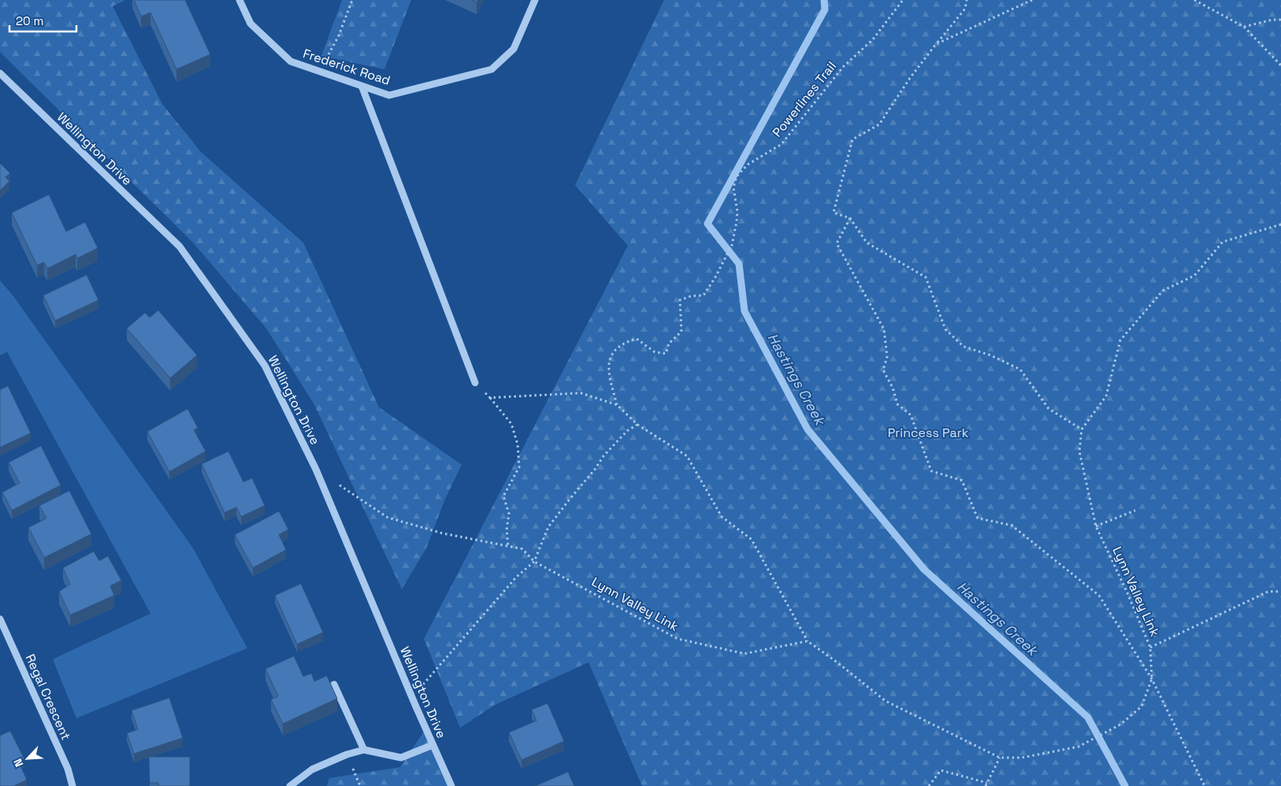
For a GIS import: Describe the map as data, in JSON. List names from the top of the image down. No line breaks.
{"streets":{"street":["Frederick Road","Wellington Drive","Regal Crescent"],"path":["Powerlines Trail","Lynn Valley Link"]},"crossings":[["Wellington Drive","Lynn Valley Link"]],"water":["Hastings Creek"],"parks":["Princess Park"],"scale_bar":"20 m","north":"bottom left"}
